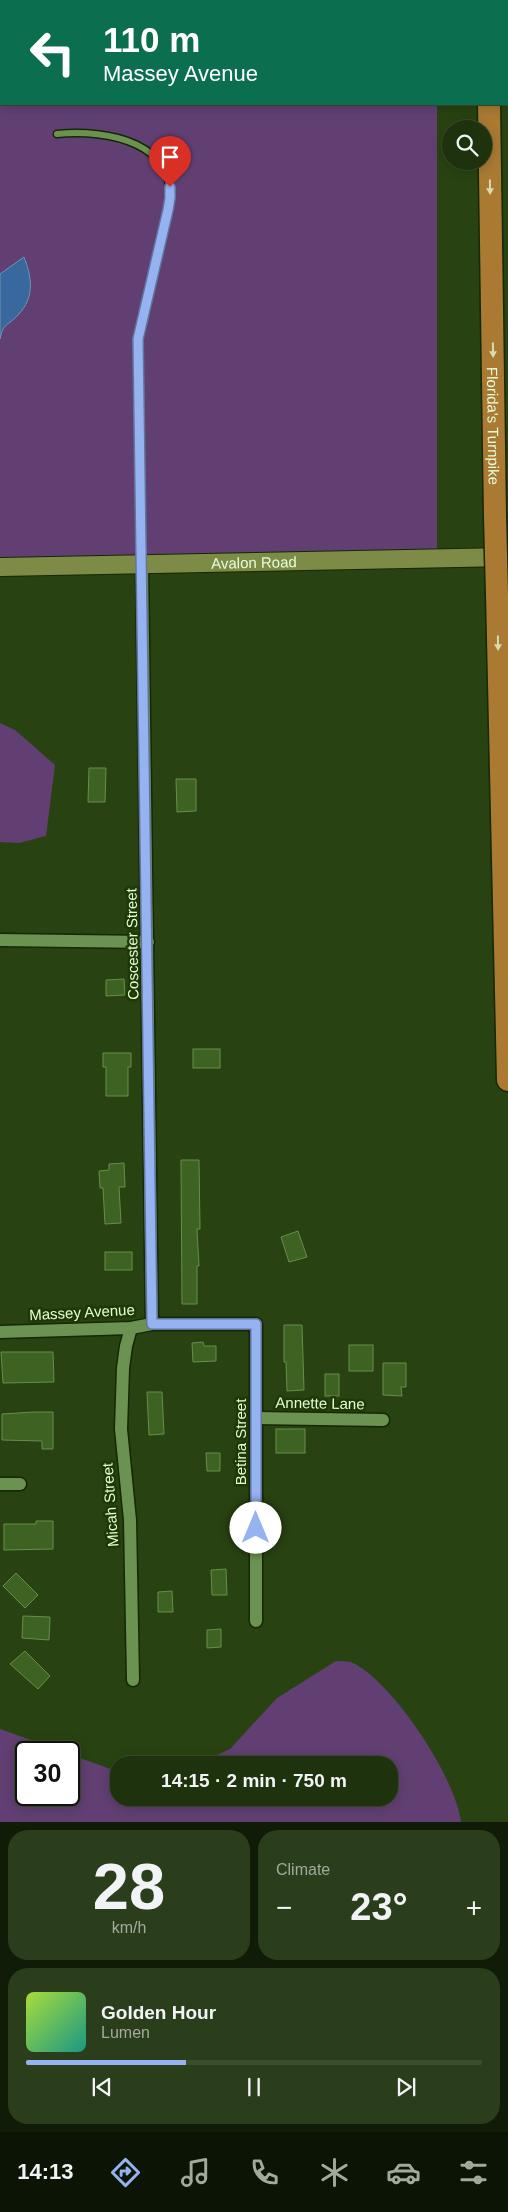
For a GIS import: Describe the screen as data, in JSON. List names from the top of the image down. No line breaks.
{"streets":{"highway":["Florida's Turnpike"],"main road":["Avalon Road"],"street":["Coscester Street","Massey Avenue","Annette Lane","Betina Street","Micah Street"]},"crossings":[["Avalon Road","Coscester Street"],["Coscester Street","Massey Avenue"],["Massey Avenue","Betina Street"],["Massey Avenue","Micah Street"],["Annette Lane","Betina Street"]],"one_way":["Florida's Turnpike"],"page":{"turn":["110 m","Massey Avenue"],"limit":"30","trip":"14:15 · 2 min · 750 m","tile":[["28","km/h"],"Climate"],"heat":["−","23°","+"],"song":["Golden Hour","Lumen"],"tabs":"14:13"}}
